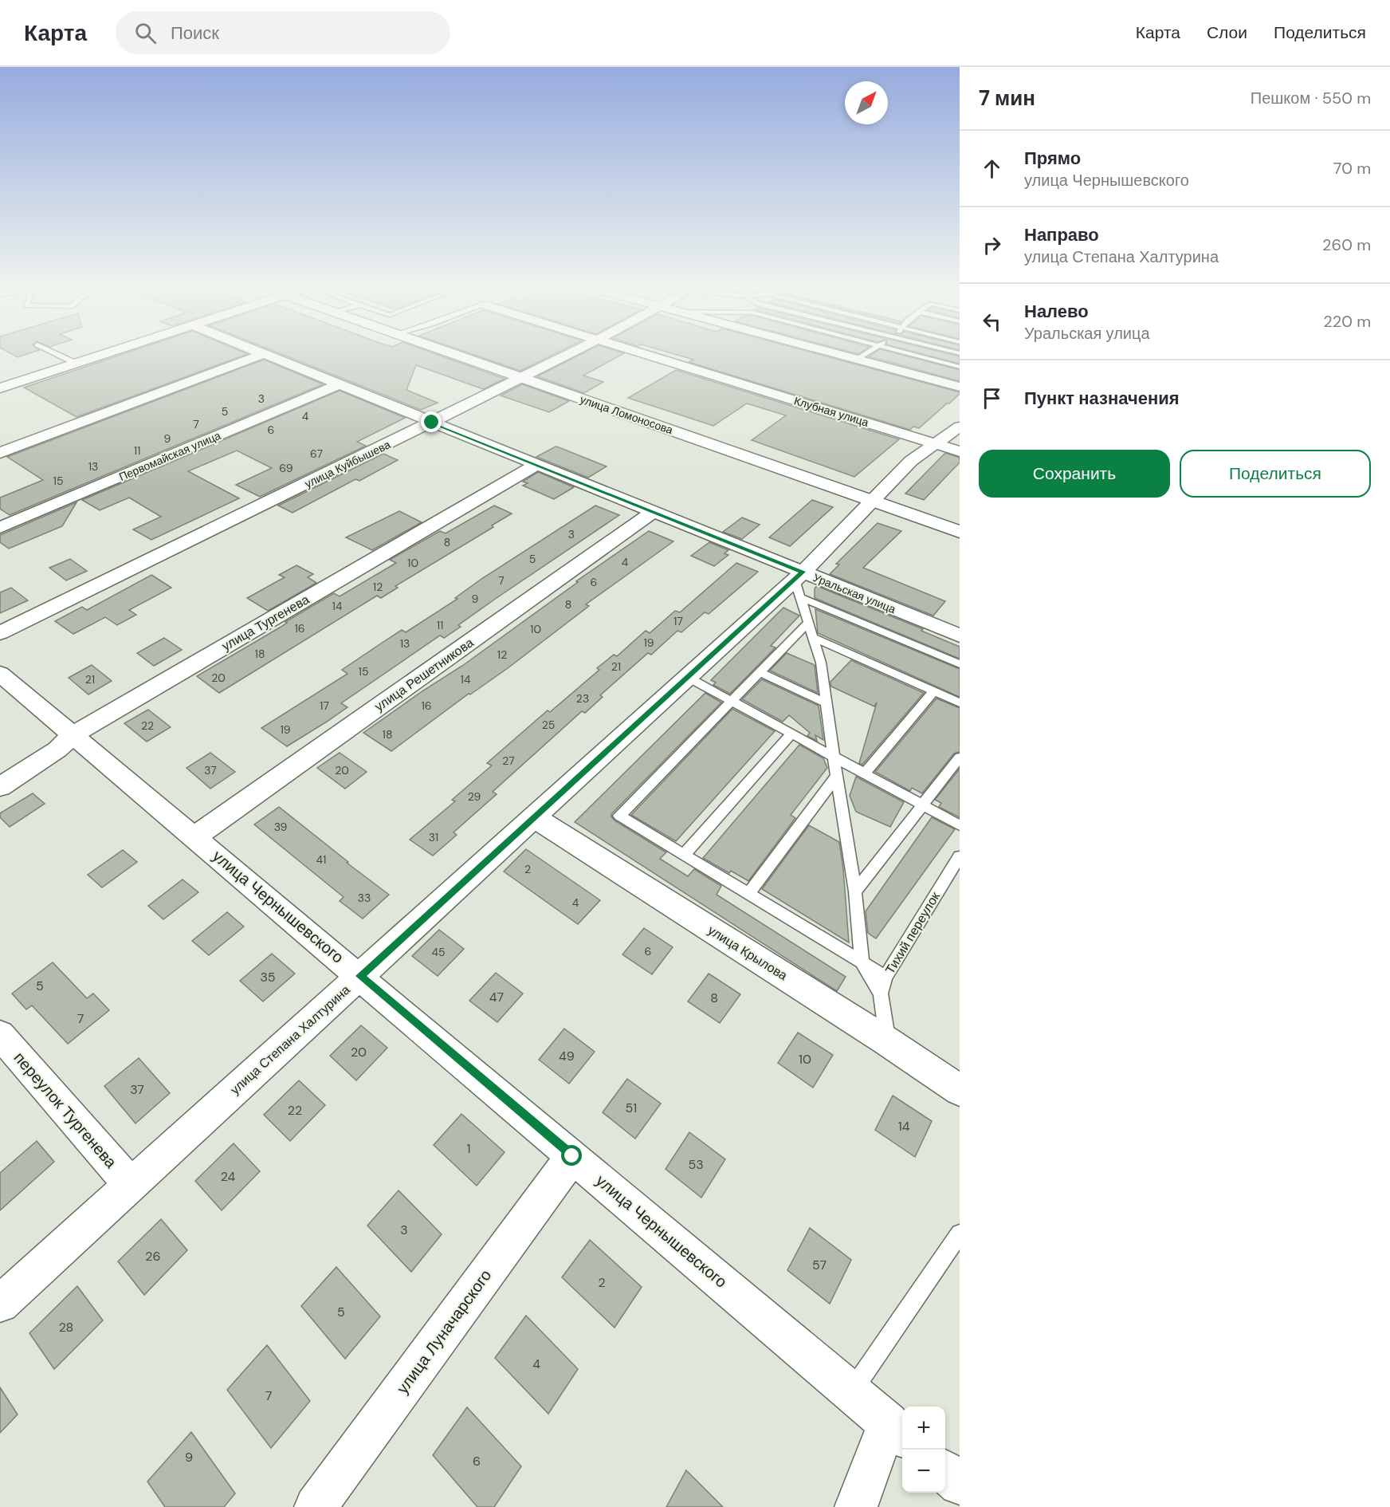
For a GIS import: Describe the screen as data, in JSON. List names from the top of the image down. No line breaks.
{"streets":{"street":["Клубная улица","улица Ломоносова","Первомайская улица","улица Куйбышева","Уральская улица","улица Тургенева","улица Решетникова","улица Чернышевского","улица Крылова","улица Степана Халтурина","переулок Тургенева","улица Луначарского"],"lane":["Тихий переулок"]},"crossings":[["Клубная улица","улица Степана Халтурина"],["улица Ломоносова","улица Куйбышева"],["улица Ломоносова","улица Степана Халтурина"],["Первомайская улица","Уральская улица"],["улица Куйбышева","Уральская улица"],["Уральская улица","улица Тургенева"],["Уральская улица","улица Решетникова"],["Уральская улица","улица Степана Халтурина"],["улица Тургенева","улица Чернышевского"],["улица Решетникова","улица Чернышевского"],["улица Чернышевского","улица Степана Халтурина"],["улица Чернышевского","улица Луначарского"],["Тихий переулок","улица Крылова"],["улица Крылова","улица Степана Халтурина"],["улица Степана Халтурина","переулок Тургенева"]],"house_numbers":["3","5","4","7","6","9","11","67","13","69","15","3","8","5","4","10","7","6","12","9","8","14","17","11","16","10","19","13","18","12","21","15","20","21","14","23","17","16","25","22","19","18","27","37","20","29","39","31","41","2","33","4","6","45","35","5","47","8","7","20","49","10","37","51","22","14","1","53","24","3","26","57","2","5","28","4","7","9","6"],"north":"top right","page":{"header":"Карта","search":"Поиск","nav":["Карта","Слои","Поделиться"],"heading":["7 мин","Пешком · 550 m"],"list":[["Прямо","улица Чернышевского","70 m"],["Направо","улица Степана Халтурина","260 m"],["Налево","Уральская улица","220 m"],"Пункт назначения"],"buttons":["Сохранить","Поделиться"],"map_buttons":["+","−"]}}
